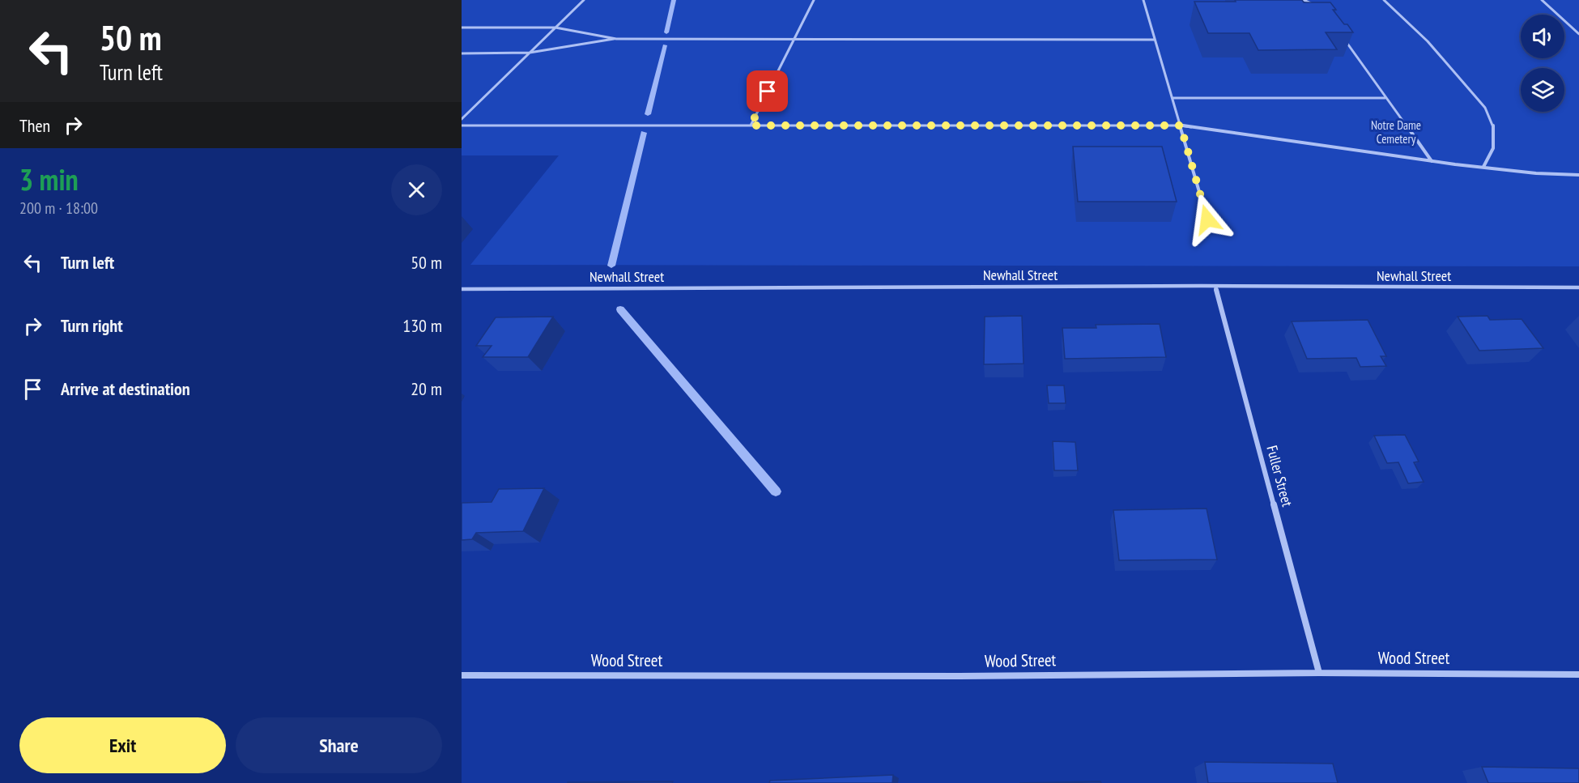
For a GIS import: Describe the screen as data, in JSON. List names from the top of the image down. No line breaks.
{"streets":{"street":["Newhall Street","Fuller Street","Wood Street"]},"crossings":[["Newhall Street","Fuller Street"],["Fuller Street","Wood Street"]],"parks":["Notre Dame Cemetery"],"page":{"turn":["50 m","Turn left"],"then":"Then","heading":["3 min","200 m · 18:00"],"list":[{"name":"Turn left","value":"50 m"},{"name":"Turn right","value":"130 m"},{"name":"Arrive at destination","value":"20 m"}],"buttons":["Exit","Share"]}}
